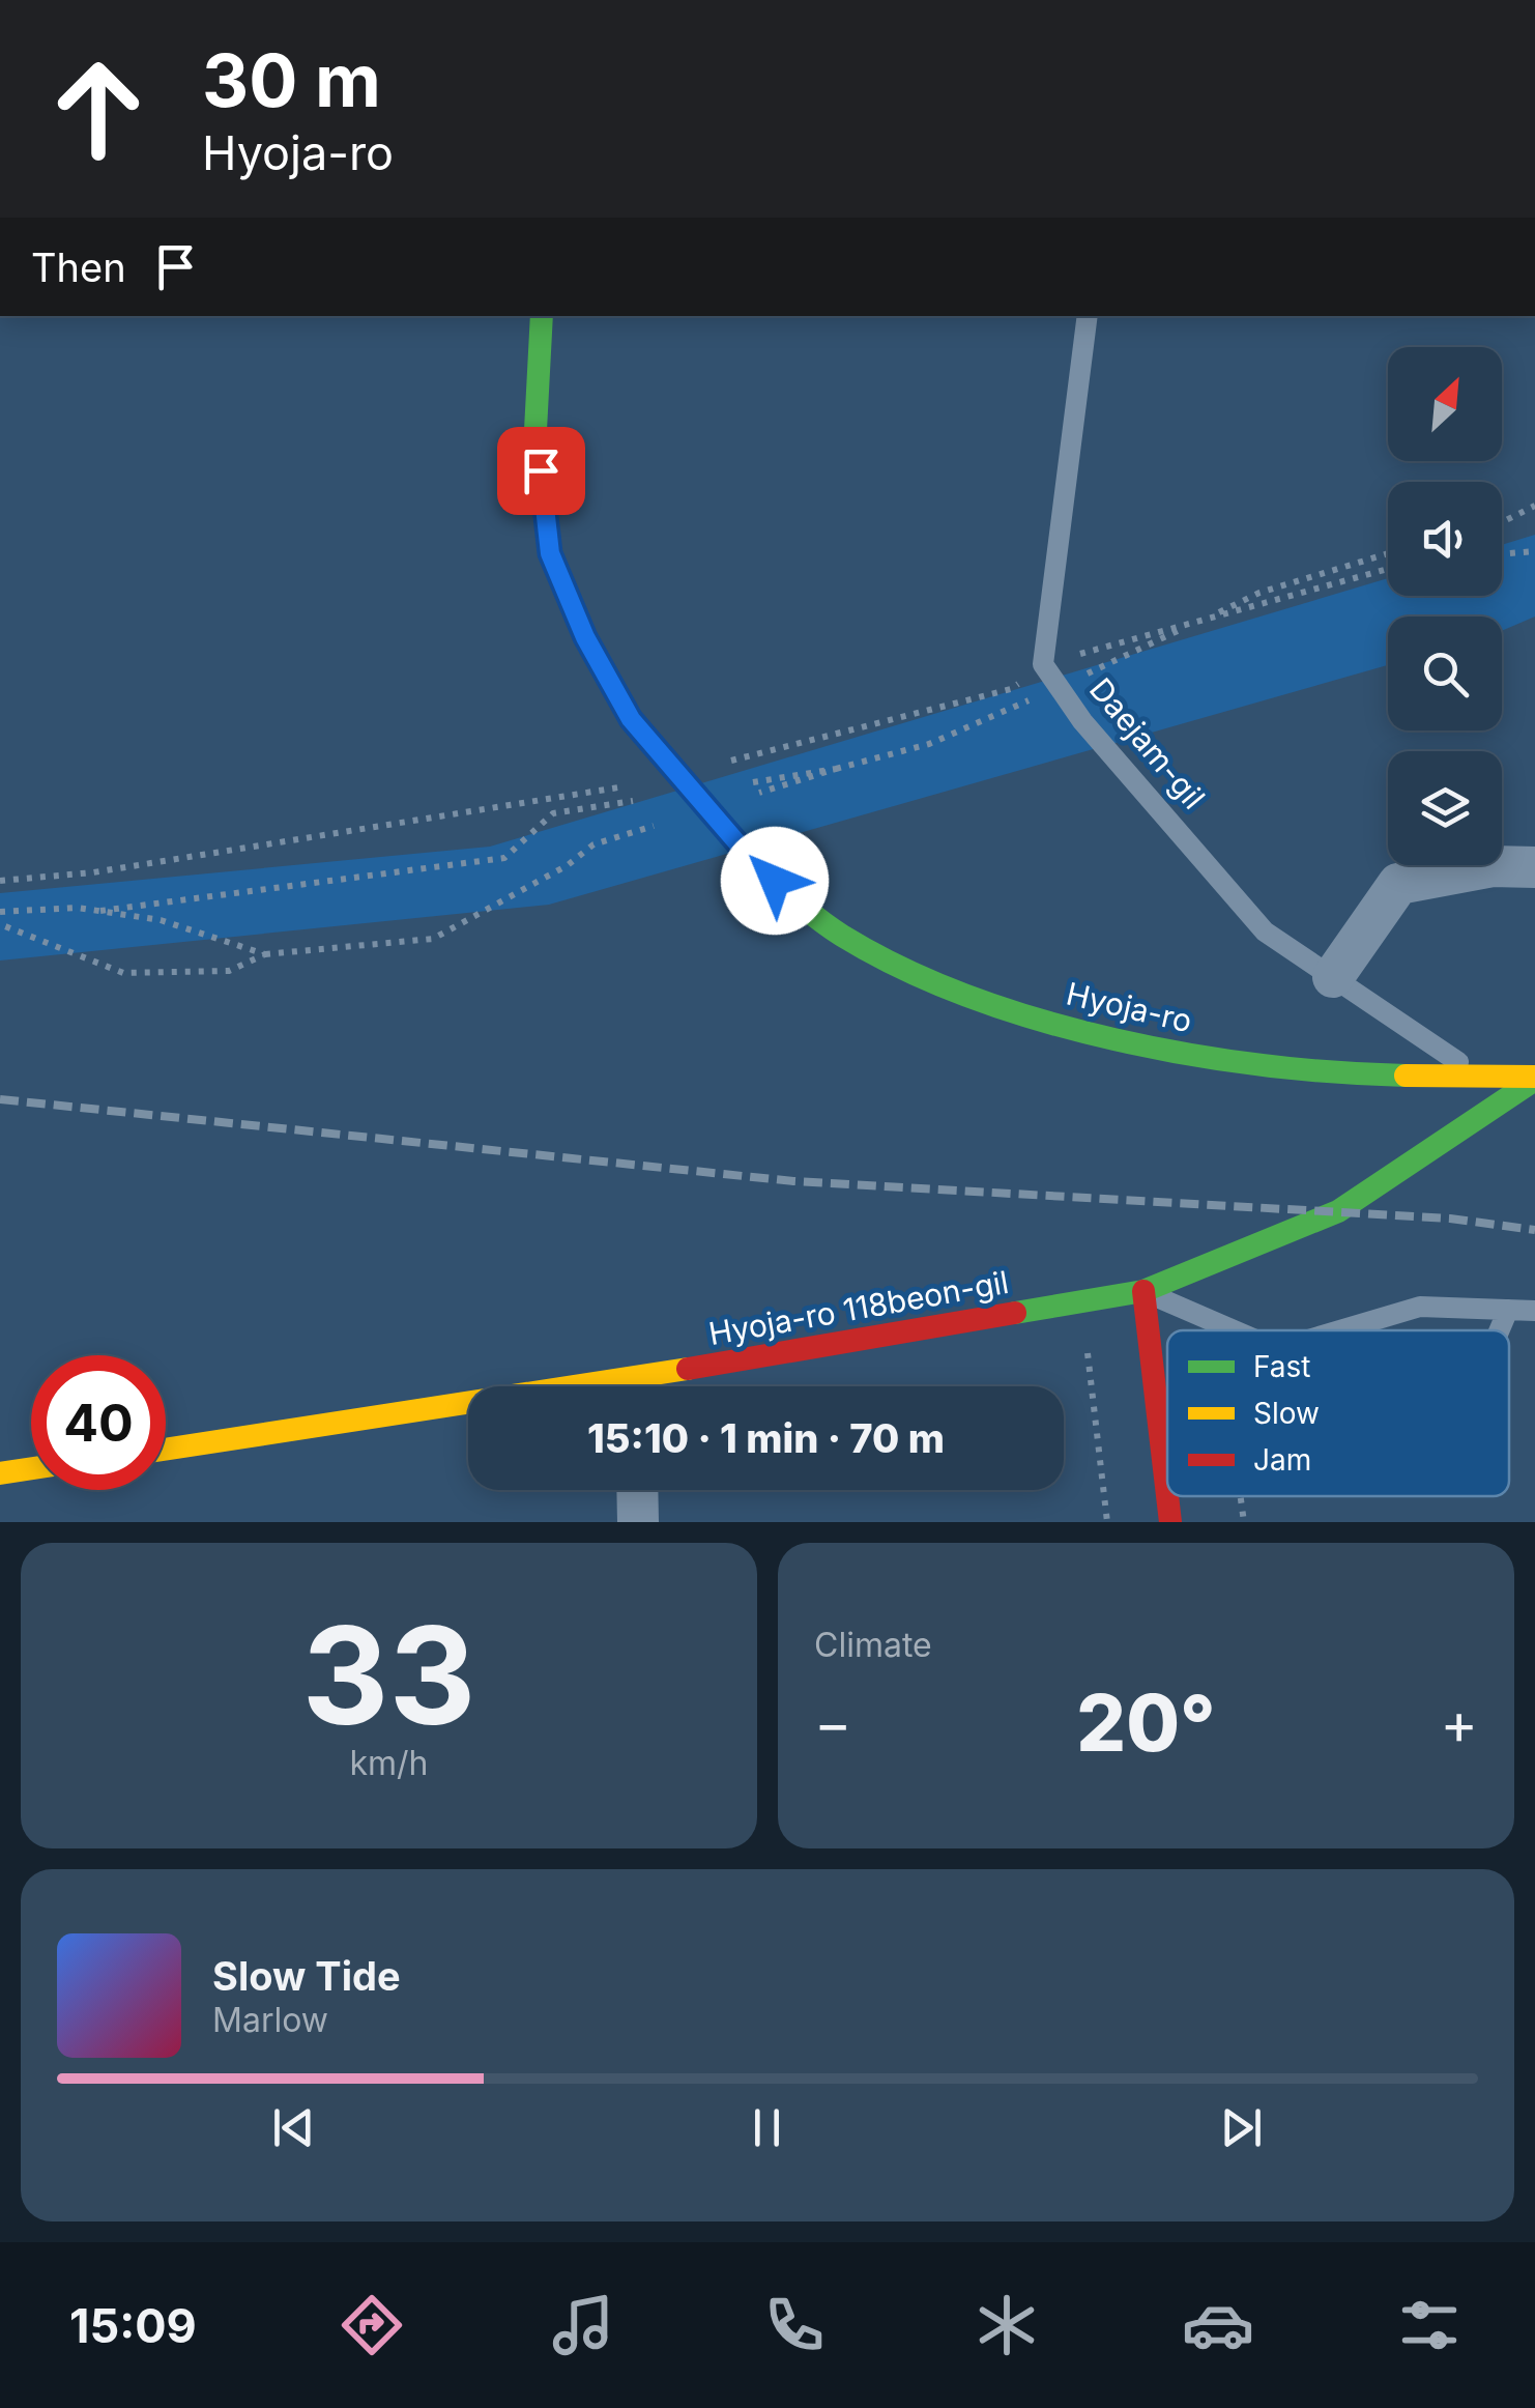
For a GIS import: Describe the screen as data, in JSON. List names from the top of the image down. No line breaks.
{"streets":{"street":["Hyoja-ro","Hyoja-ro 118beon-gil"],"lane":["Daejam-gil"]},"crossings":[["Daejam-gil","Hyoja-ro"],["Hyoja-ro","Hyoja-ro 118beon-gil"]],"legend":["Fast","Slow","Jam"],"north":"top right","page":{"turn":["30 m","Hyoja-ro"],"then":"Then","limit":"40","trip":"15:10 · 1 min · 70 m","tile":[["33","km/h"],"Climate"],"heat":["−","20°","+"],"song":["Slow Tide","Marlow"],"tabs":"15:09"}}
